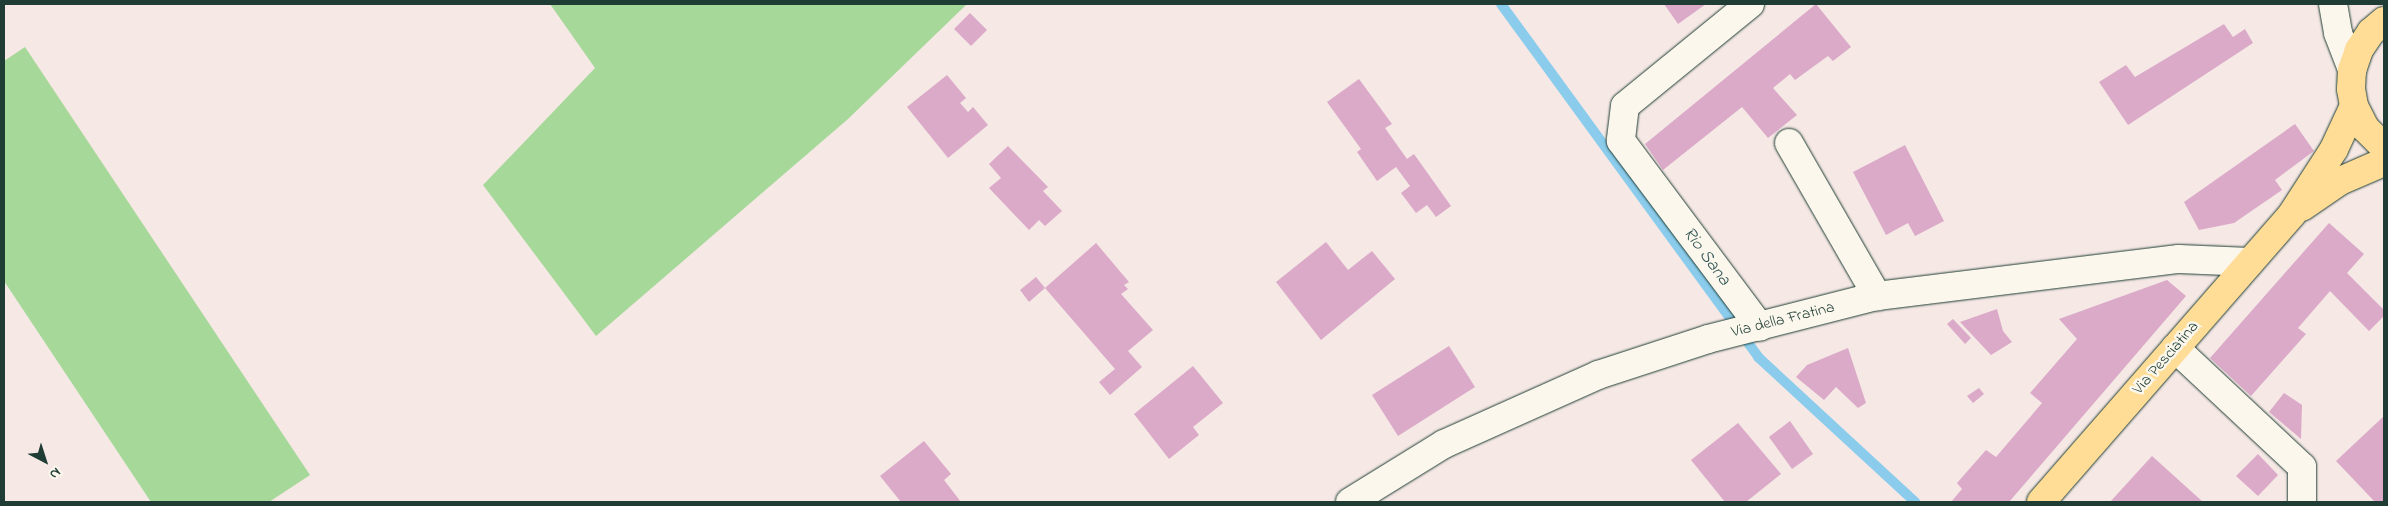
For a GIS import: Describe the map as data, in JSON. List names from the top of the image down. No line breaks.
{"streets":{"main road":["Via Pesciatina"],"street":["Via della Fratina"]},"crossings":[["Via della Fratina","Via Pesciatina"]],"water":["Rio Sana"],"north":"bottom right"}
